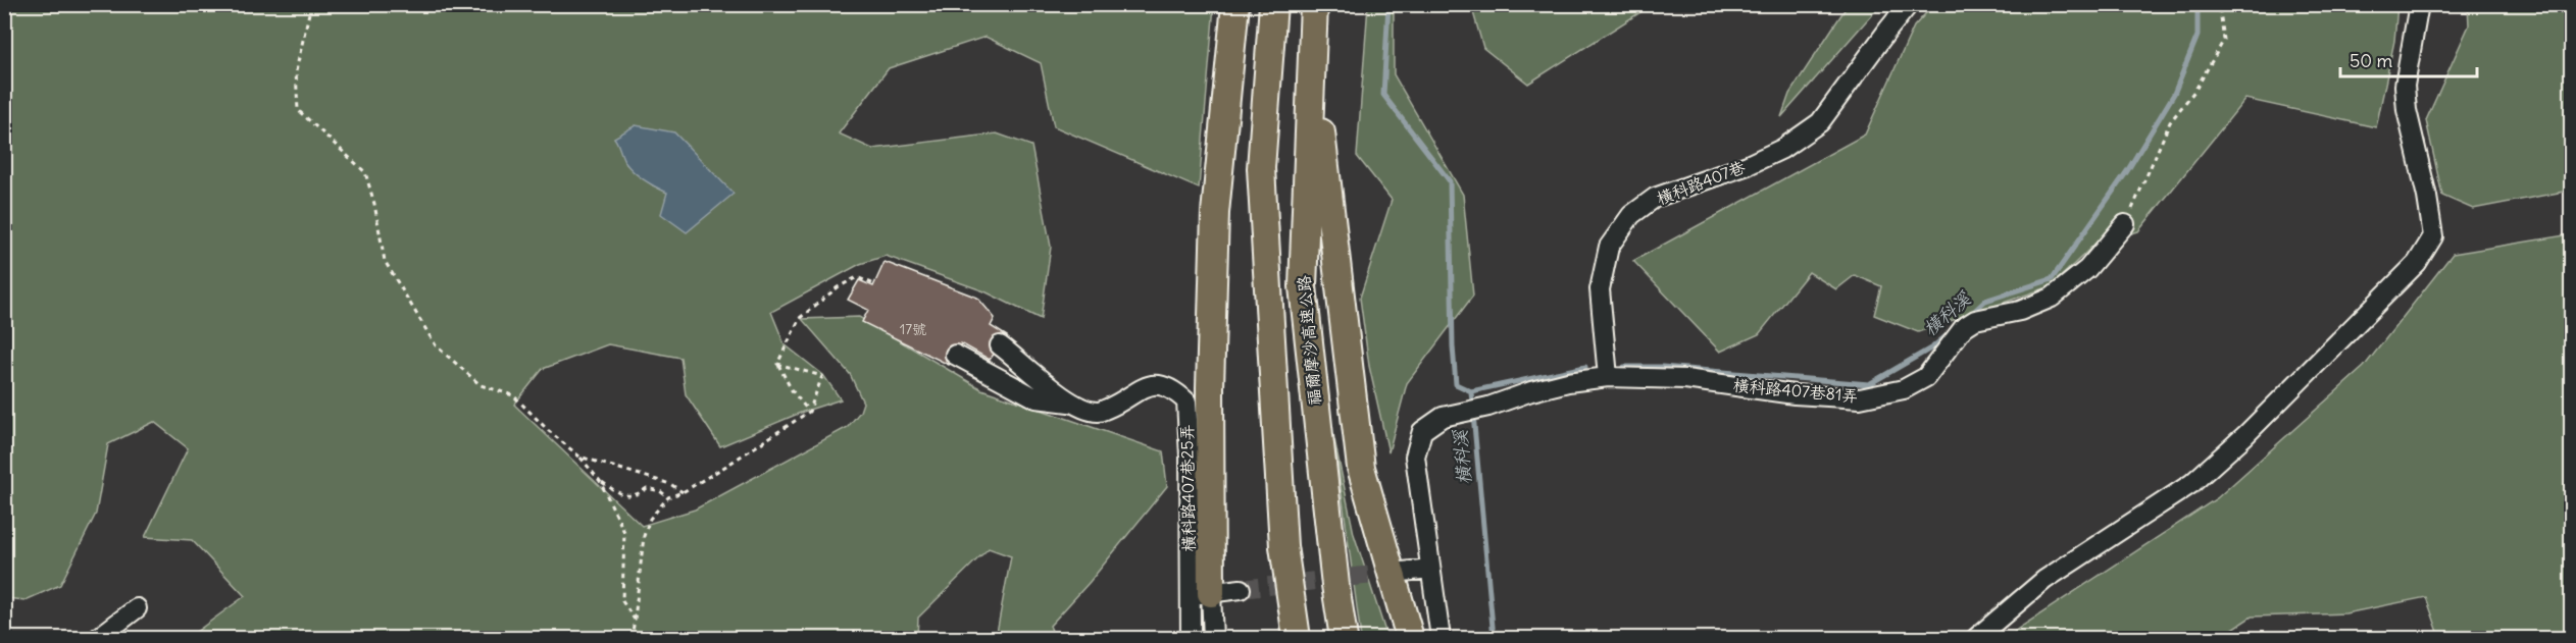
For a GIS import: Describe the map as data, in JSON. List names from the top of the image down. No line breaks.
{"streets":{"highway":["福爾摩沙高速公路"],"street":["橫科路407巷","橫科路407巷81弄","橫科路407巷25弄"]},"crossings":[["橫科路407巷","橫科路407巷81弄"]],"water":["橫科溪"],"house_numbers":["17號"],"scale_bar":"50 m"}
